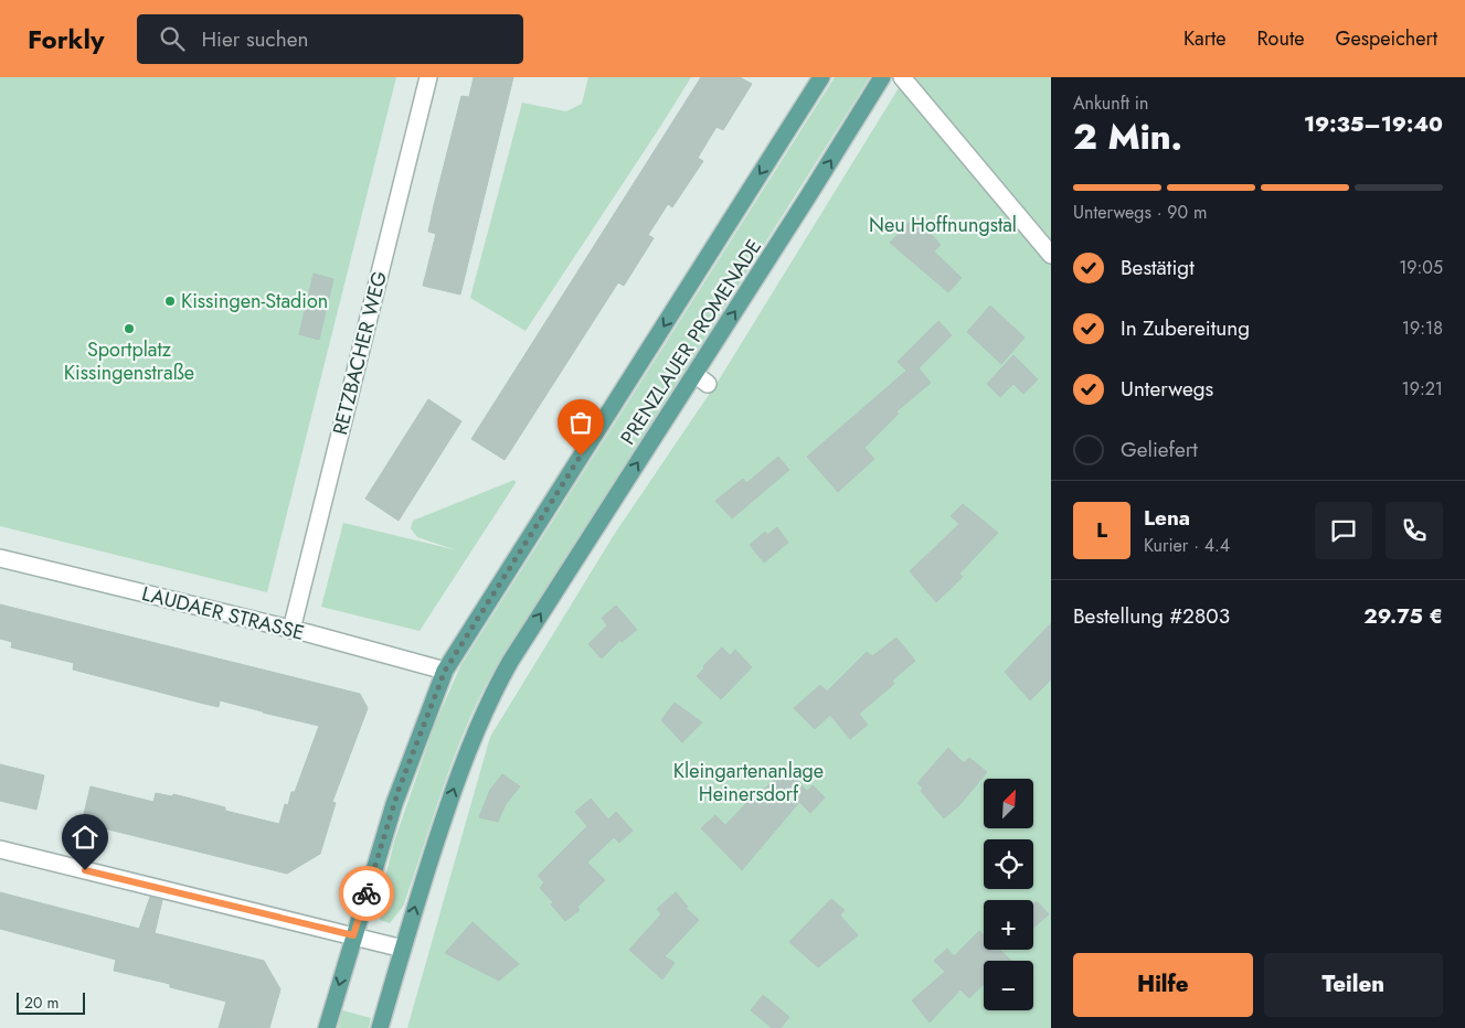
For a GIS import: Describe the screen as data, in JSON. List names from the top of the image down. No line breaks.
{"streets":{"main road":["PRENZLAUER PROMENADE"],"street":["RETZBACHER WEG","LAUDAER STRASSE"]},"crossings":[["PRENZLAUER PROMENADE","LAUDAER STRASSE"],["RETZBACHER WEG","LAUDAER STRASSE"]],"parks":["Neu Hoffnungstal","Kleingartenanlage Heinersdorf"],"places":["Kissingen-Stadion","Sportplatz Kissingenstraße"],"scale_bar":"20 m","north":"top right","page":{"header":"Forkly","search":"Hier suchen","nav":["Karte","Route","Gespeichert"],"heading":["2 Min.","Ankunft in","19:35–19:40"],"panel":["Lena","Kurier · 4.4","Bestellung #2803","29.75 €"],"bar":"Unterwegs · 90 m","list":[["Bestätigt","19:05"],["In Zubereitung","19:18"],["Unterwegs","19:21"],"Geliefert"],"round":"L","map_buttons":["+","−"],"buttons":["Hilfe","Teilen"],"scale":"20 m"}}
